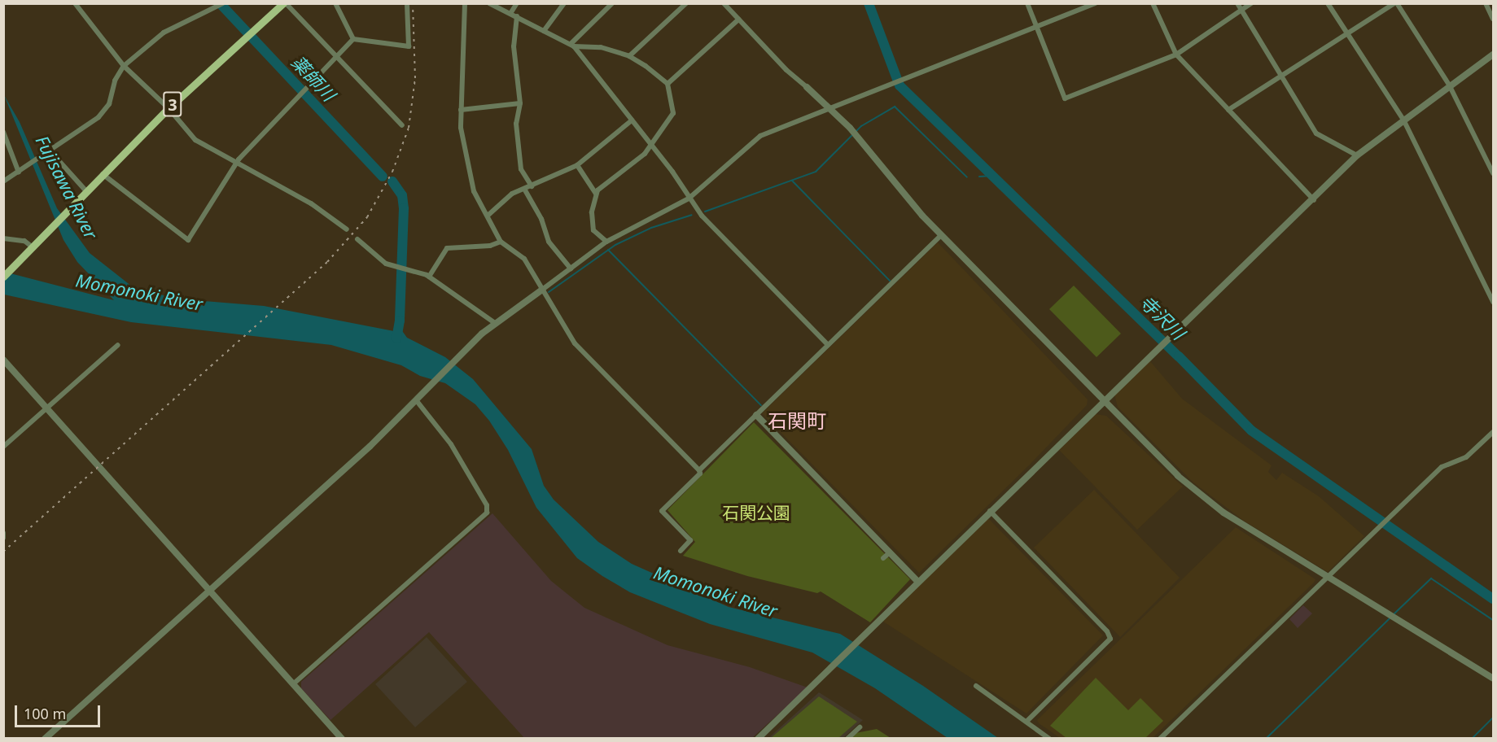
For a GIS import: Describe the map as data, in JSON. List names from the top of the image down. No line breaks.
{"streets":{"main road":["3"]},"districts":["石関町"],"water":["薬師川","Fujisawa River","Momonoki River","寺沢川"],"parks":["石関公園"],"scale_bar":"100 m"}
